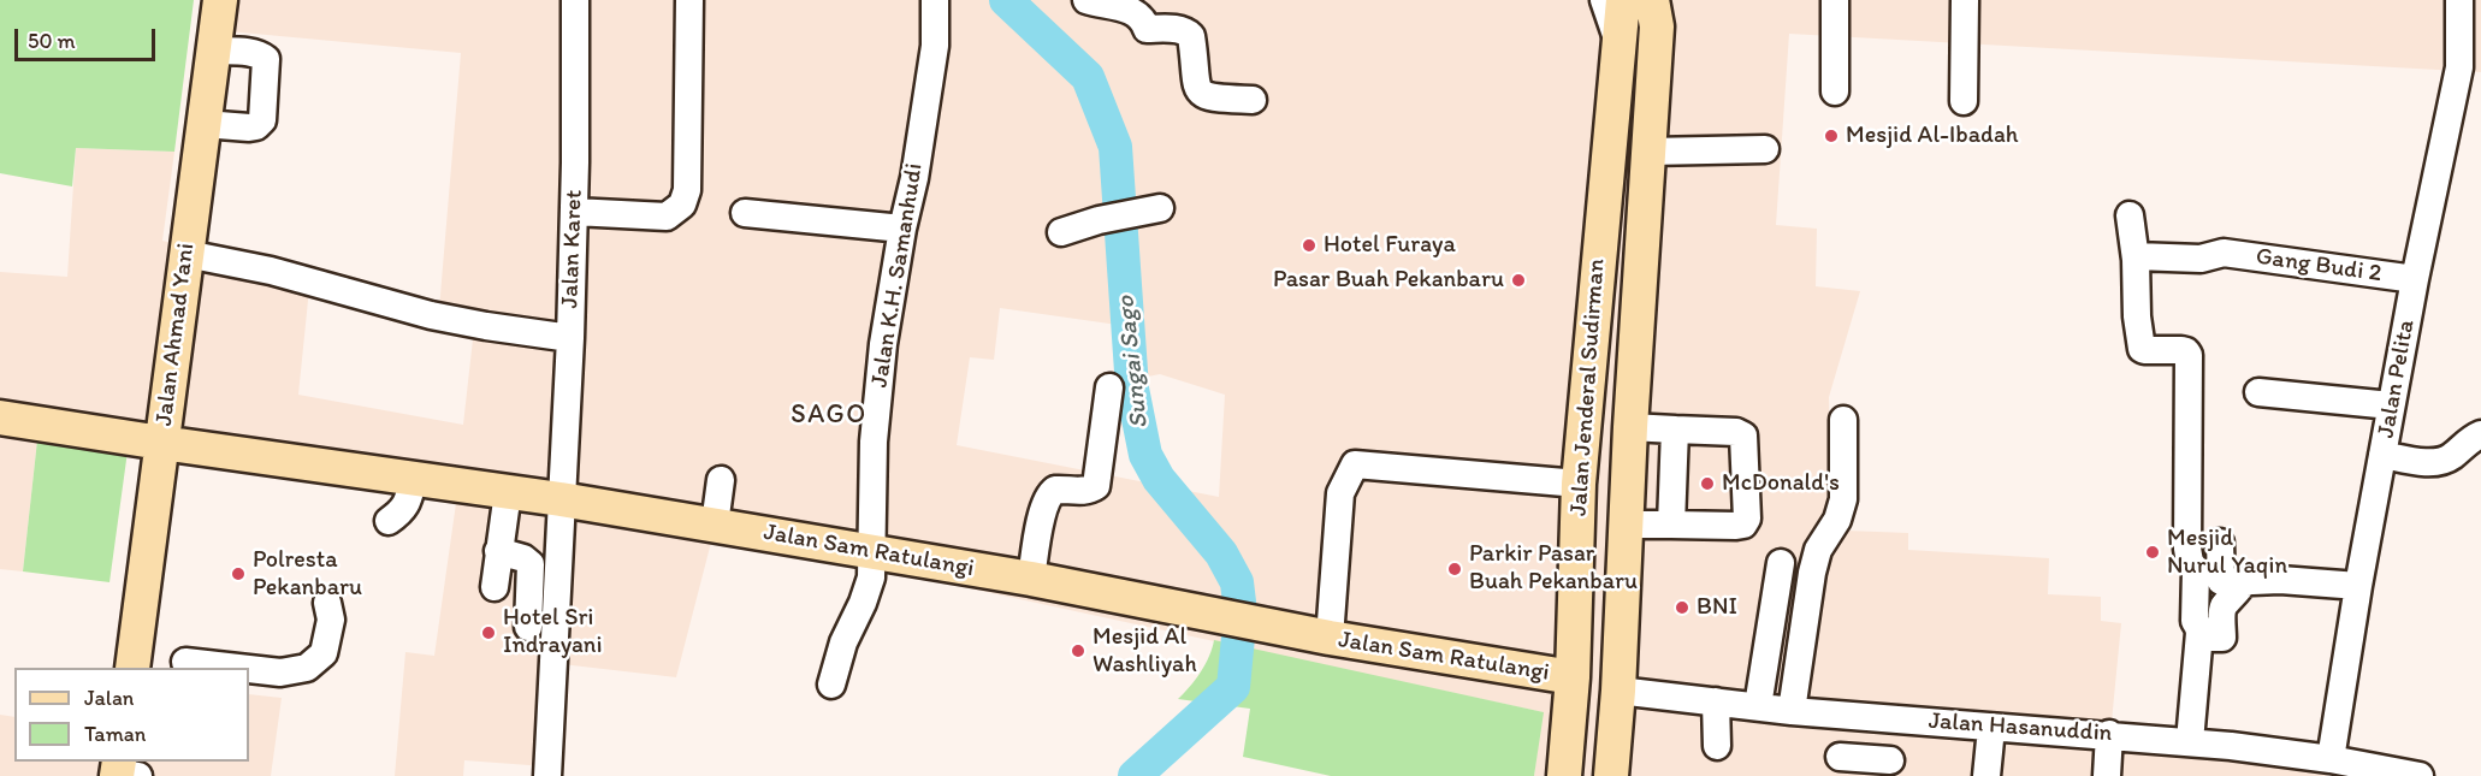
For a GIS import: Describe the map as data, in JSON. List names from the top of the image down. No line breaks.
{"streets":{"main road":["Jalan Ahmad Yani","Jalan Jenderal Sudirman","Jalan Sam Ratulangi"],"street":["Jalan Karet","Gang Budi 2","Jalan K.H. Samanhudi","Jalan Pelita","Jalan Hasanuddin"]},"crossings":[["Jalan Karet","Jalan Sam Ratulangi"],["Gang Budi 2","Jalan Pelita"],["Jalan K.H. Samanhudi","Jalan Sam Ratulangi"],["Jalan Ahmad Yani","Jalan Sam Ratulangi"],["Jalan Pelita","Jalan Hasanuddin"],["Jalan Jenderal Sudirman","Jalan Sam Ratulangi"],["Jalan Jenderal Sudirman","Jalan Hasanuddin"]],"districts":["SAGO"],"water":["Sungai Sago"],"places":["Mesjid Al-Ibadah","Hotel Furaya","Pasar Buah Pekanbaru","McDonald's","Mesjid Nurul Yaqin","Parkir Pasar Buah Pekanbaru","Polresta Pekanbaru","BNI","Hotel Sri Indrayani","Mesjid Al Washliyah"],"legend":["Jalan","Taman"],"scale_bar":"50 m"}
